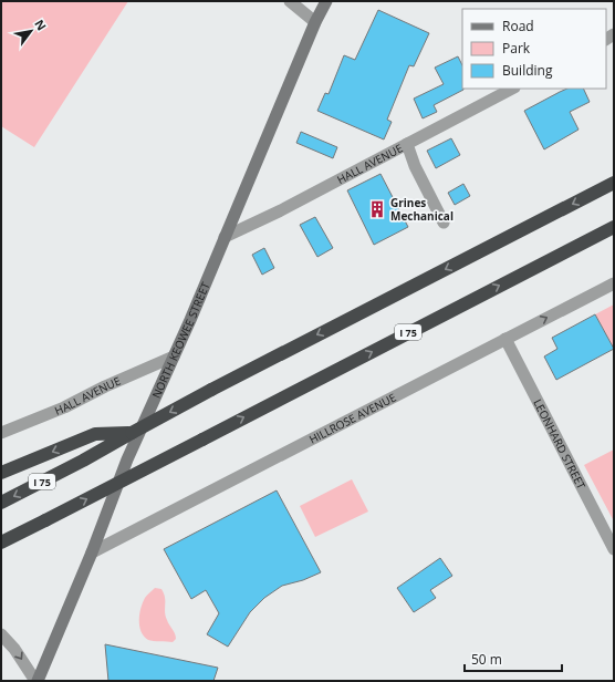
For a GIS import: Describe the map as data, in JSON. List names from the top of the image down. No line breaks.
{"streets":{"highway":["I 75"],"main road":["NORTH KEOWEE STREET"],"street":["HALL AVENUE","HILLROSE AVENUE","LEONHARD STREET"]},"crossings":[["HALL AVENUE","NORTH KEOWEE STREET"],["NORTH KEOWEE STREET","HILLROSE AVENUE"],["HILLROSE AVENUE","LEONHARD STREET"]],"places":{"building":["Grines Mechanical"]},"legend":["Road","Park","Building"],"scale_bar":"50 m","north":"top right"}
